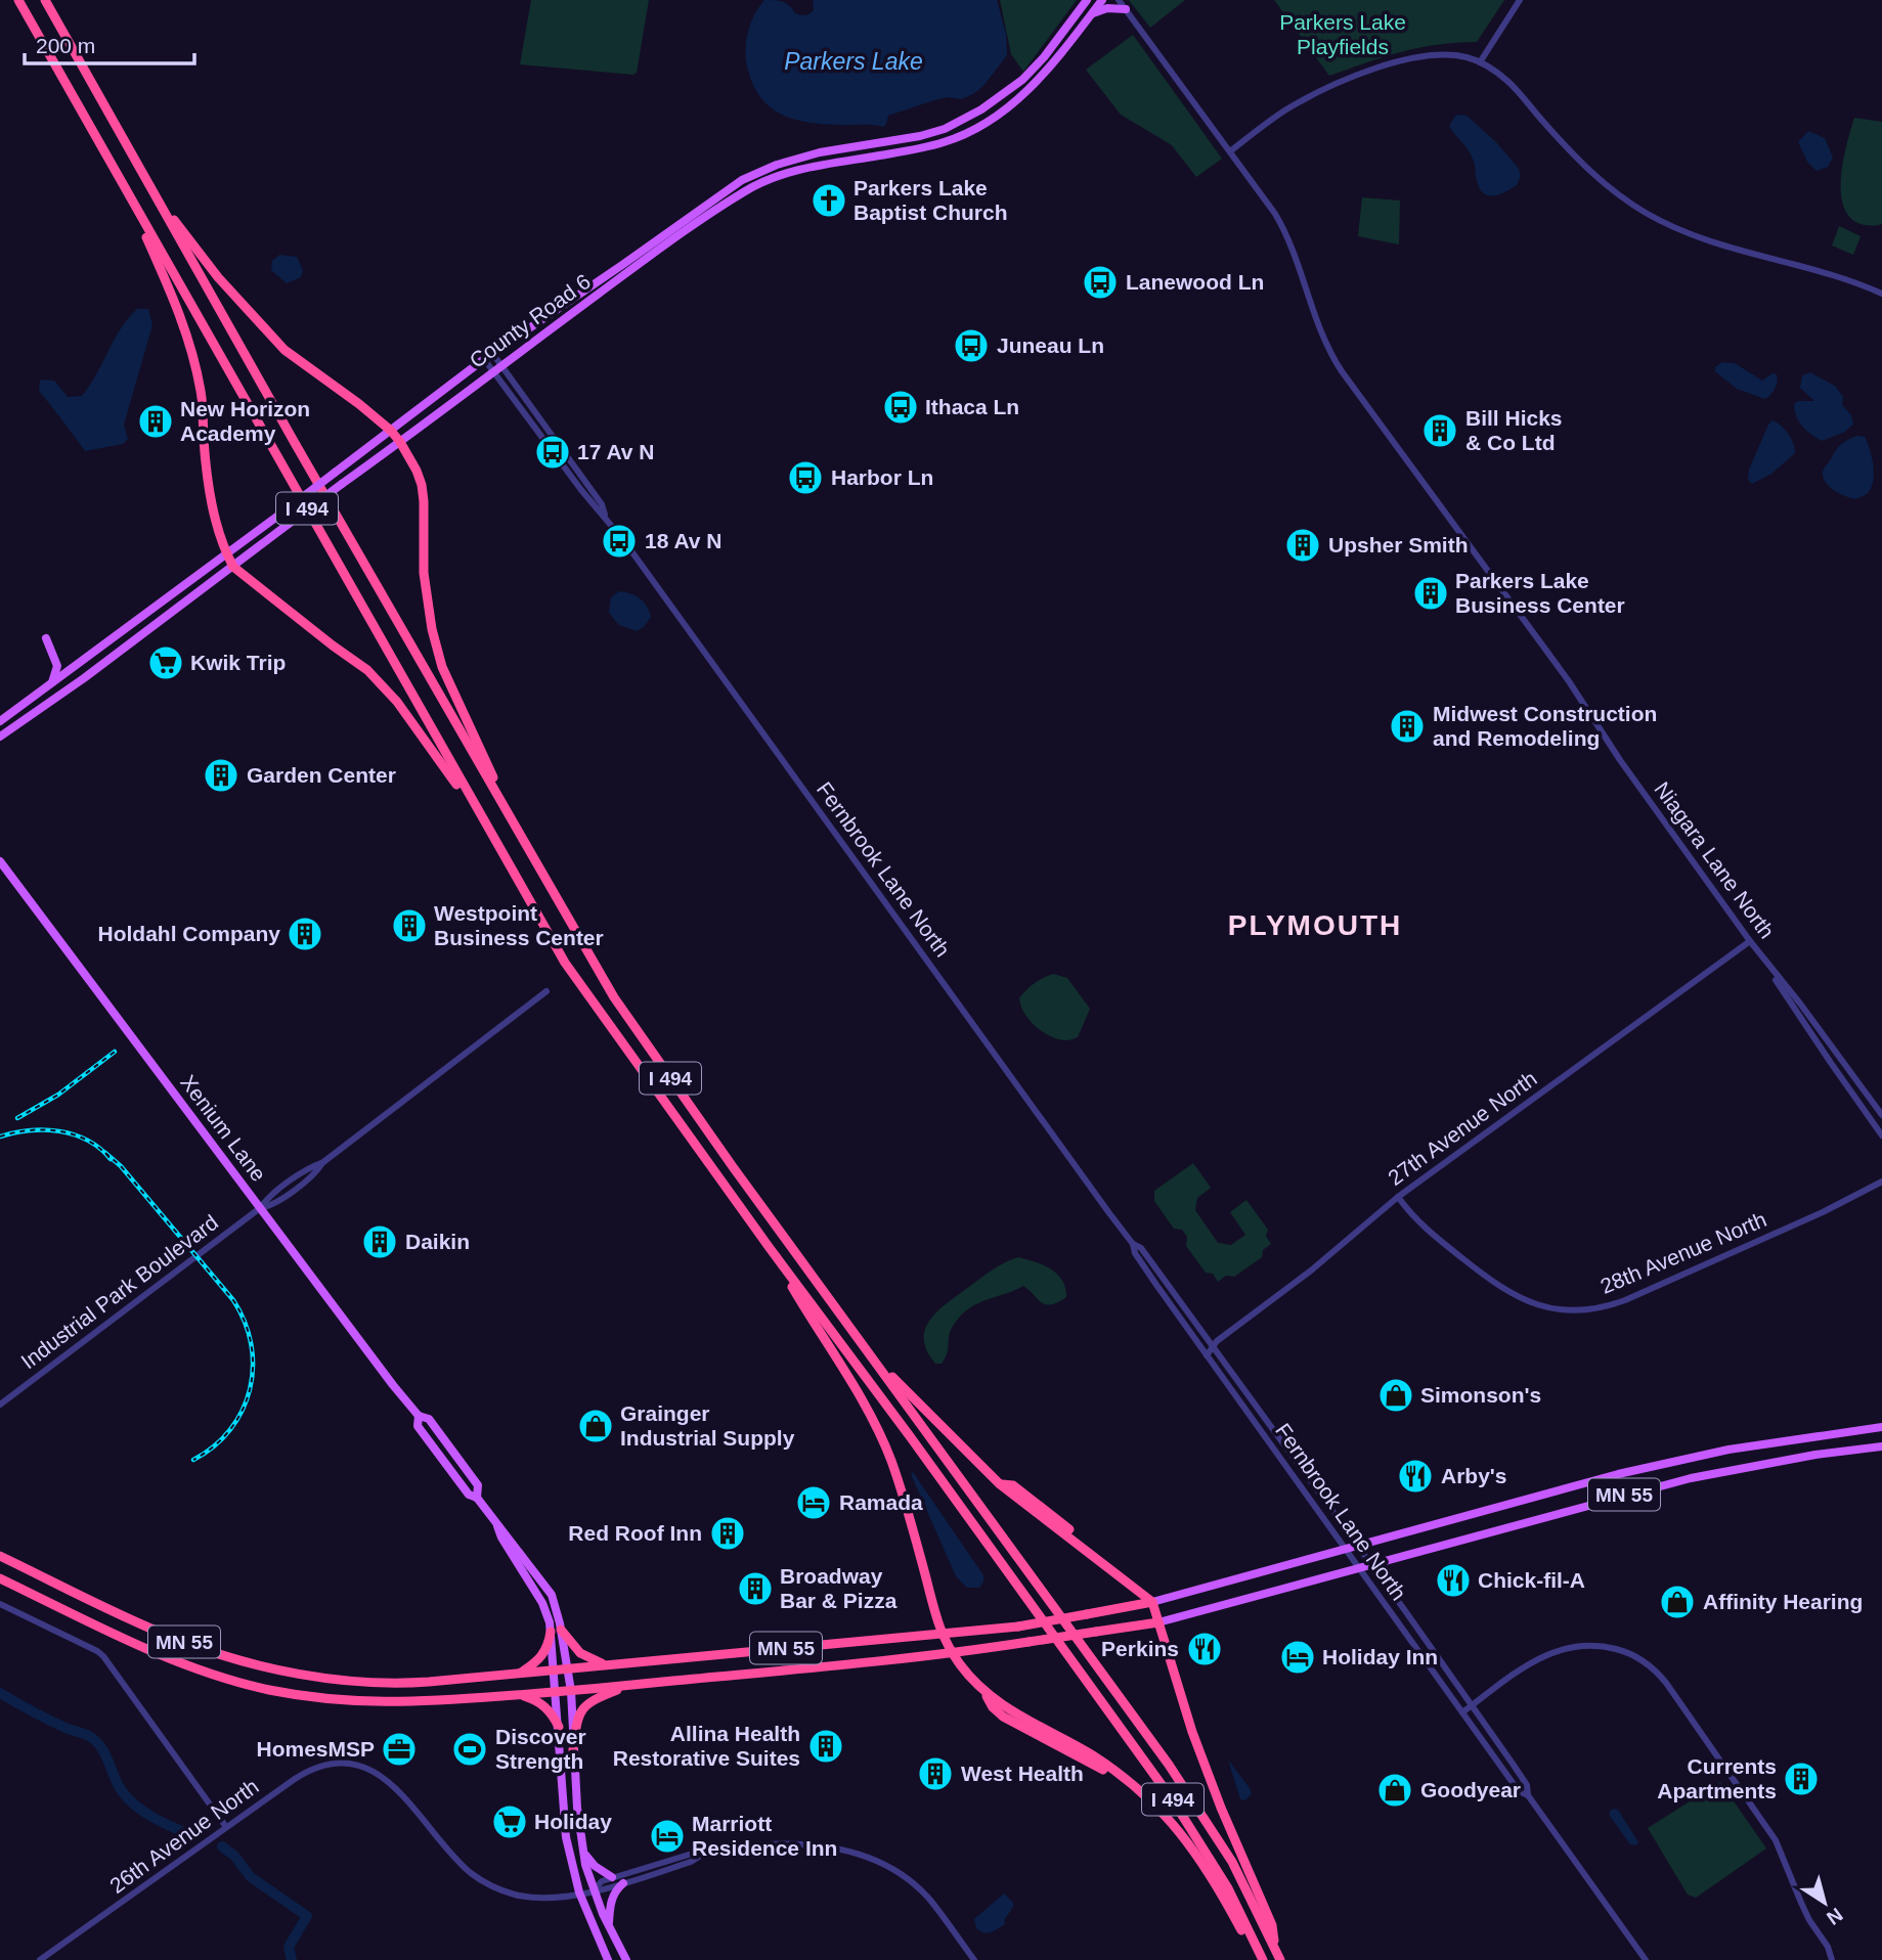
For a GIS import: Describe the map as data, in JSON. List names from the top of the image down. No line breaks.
{"streets":{"highway":["I 494","MN 55"],"main road":["County Road 6","Xenium Lane"],"street":["Niagara Lane North","Fernbrook Lane North","27th Avenue North","28th Avenue North","Industrial Park Boulevard","26th Avenue North"]},"crossings":[["County Road 6","Fernbrook Lane North"],["Niagara Lane North","27th Avenue North"],["Fernbrook Lane North","27th Avenue North"],["Fernbrook Lane North","MN 55"],["Xenium Lane","Industrial Park Boulevard"],["Xenium Lane","MN 55"],["Xenium Lane","26th Avenue North"],["27th Avenue North","28th Avenue North"]],"districts":["PLYMOUTH"],"water":["Parkers Lake"],"parks":["Parkers Lake Playfields"],"places":{"church":["Parkers Lake Baptist Church"],"bus stop":["Lanewood Ln","Juneau Ln","Ithaca Ln","17 Av N","Harbor Ln","18 Av N"],"building":["New Horizon Academy","Bill Hicks & Co Ltd","Upsher Smith","Parkers Lake Business Center","Midwest Construction and Remodeling","Garden Center","Westpoint Business Center","Holdahl Company","Daikin","Red Roof Inn","Broadway Bar & Pizza","Allina Health Restorative Suites","West Health","Currents Apartments"],"supermarket":["Kwik Trip","Holiday"],"shop":["Simonson's","Grainger Industrial Supply","Affinity Hearing","Goodyear"],"restaurant":["Arby's","Chick-fil-A","Perkins"],"hotel":["Ramada","Holiday Inn","Marriott Residence Inn"],"office":["HomesMSP"],"sports":["Discover Strength"]},"scale_bar":"200 m","north":"bottom right"}
